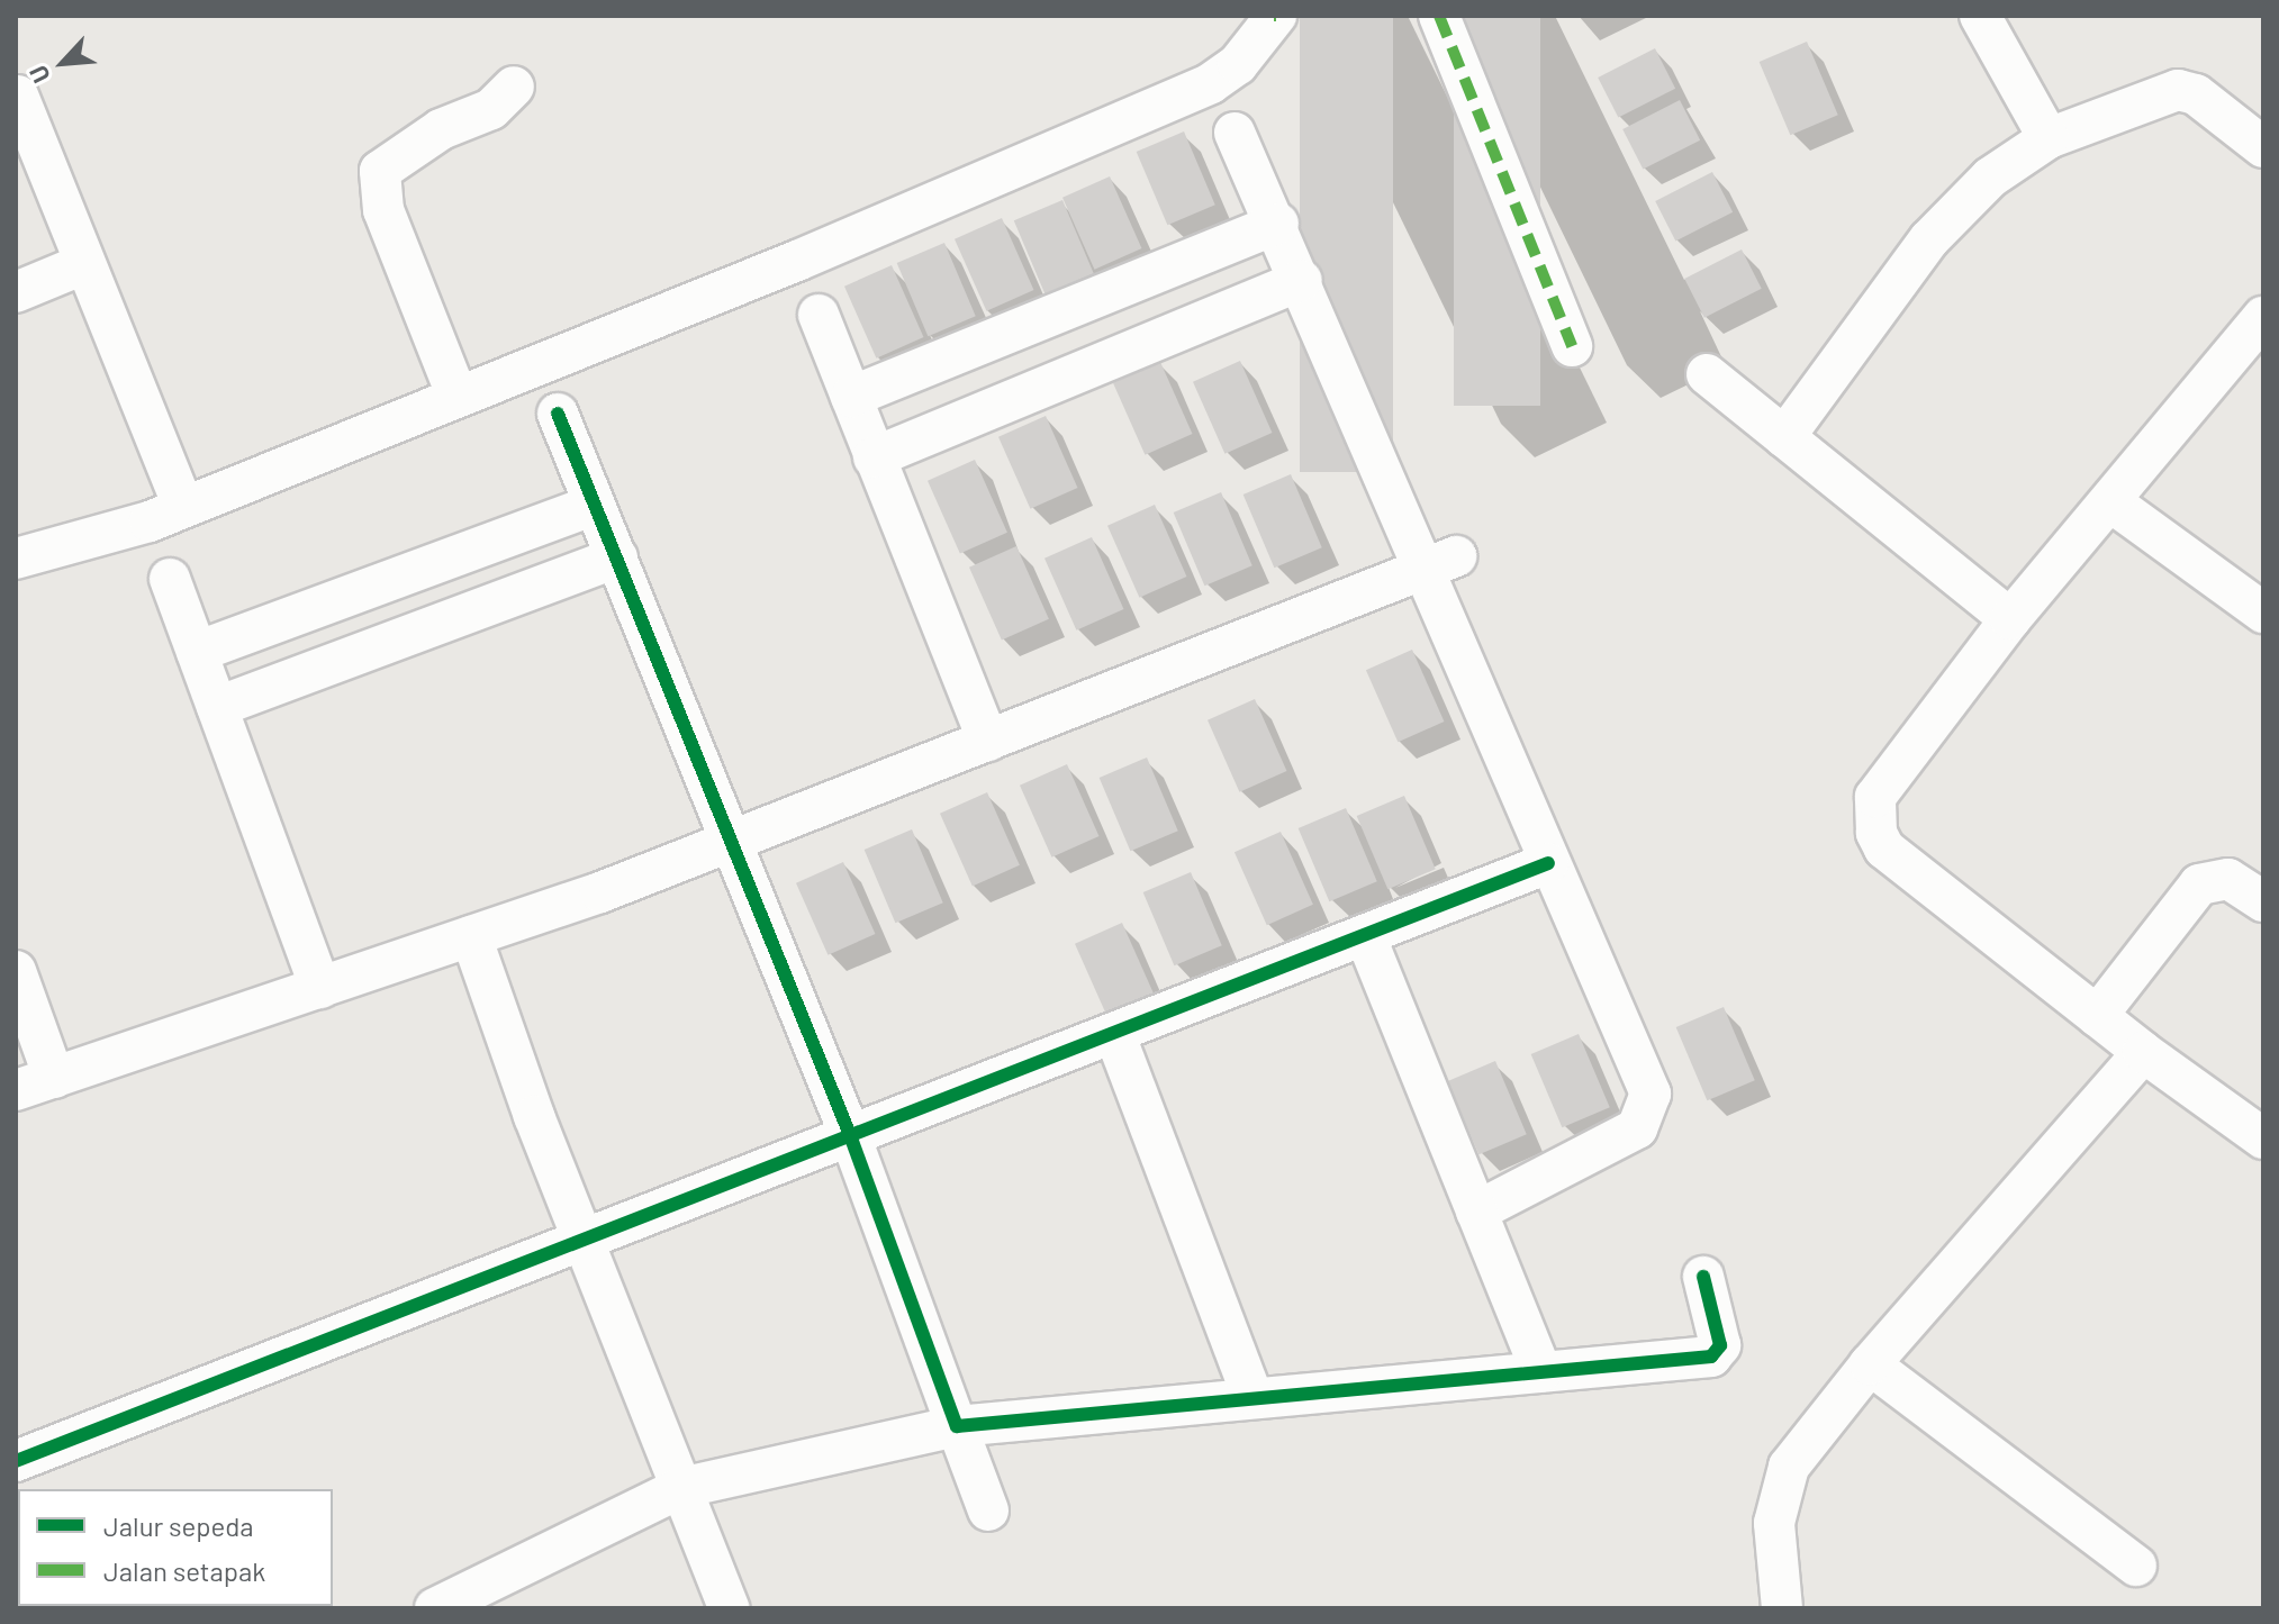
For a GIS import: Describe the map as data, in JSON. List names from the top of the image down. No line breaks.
{"legend":["Jalur sepeda","Jalan setapak"],"north":"bottom left"}
